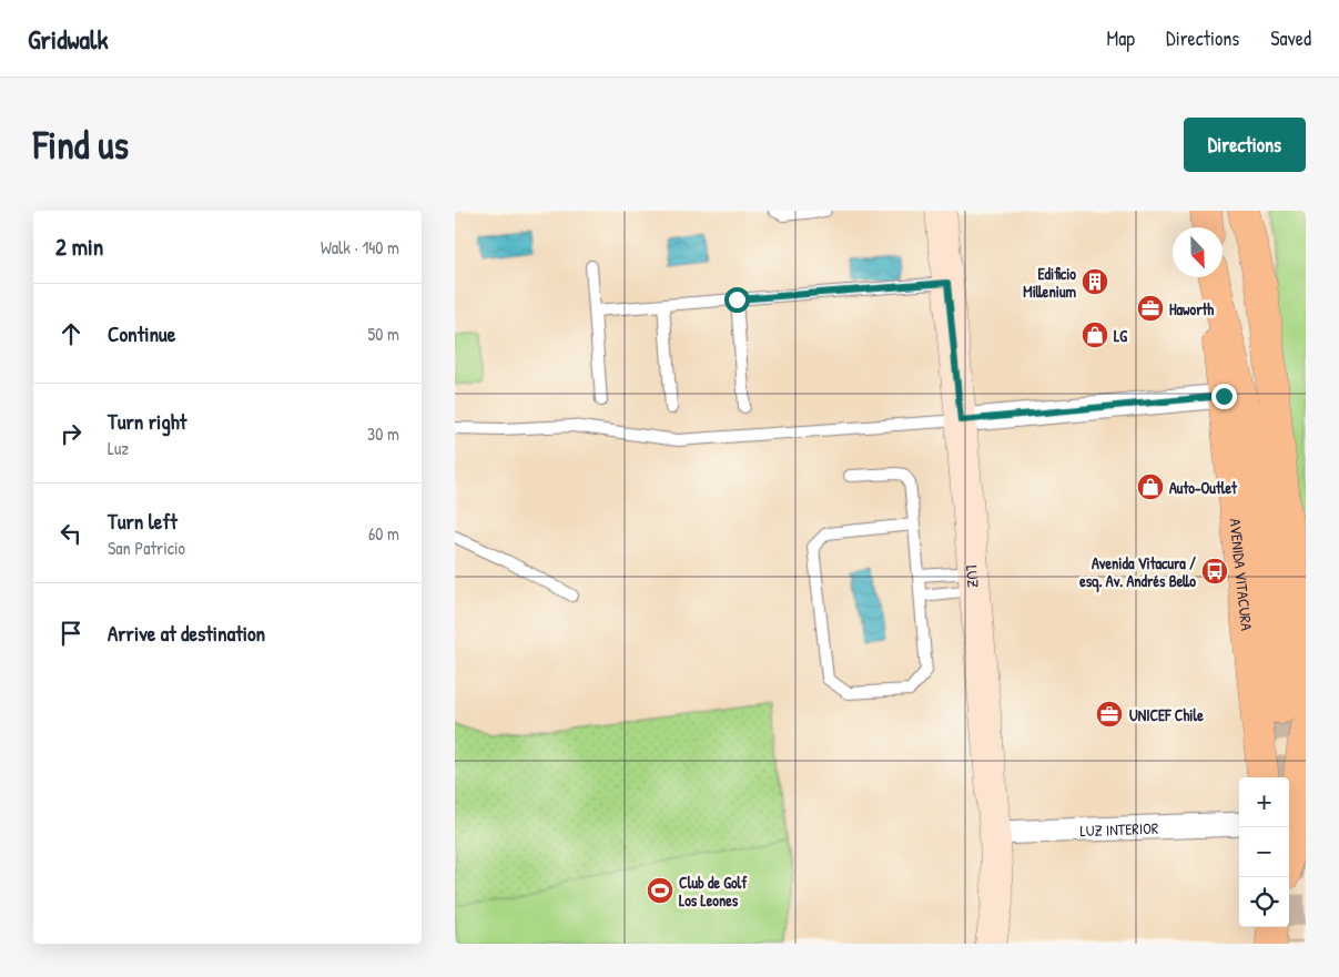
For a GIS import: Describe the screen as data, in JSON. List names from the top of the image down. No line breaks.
{"streets":{"main road":["AVENIDA VITACURA"],"street":["LUZ","LUZ INTERIOR"]},"crossings":[["LUZ","LUZ INTERIOR"]],"places":{"building":["Edificio Millenium"],"office":["Haworth","UNICEF Chile"],"shop":["LG","Auto-Outlet"],"bus stop":["Avenida Vitacura / esq. Av. Andrés Bello"],"sports":["Club de Golf Los Leones"]},"north":"bottom right","page":{"header":"Gridwalk","nav":["Map","Directions","Saved"],"buttons":"Directions","title":"Find us","heading":["2 min","Walk · 140 m"],"list":[["Continue","50 m"],["Turn right","Luz","30 m"],["Turn left","San Patricio","60 m"],"Arrive at destination"],"map_buttons":["+","−"]}}
